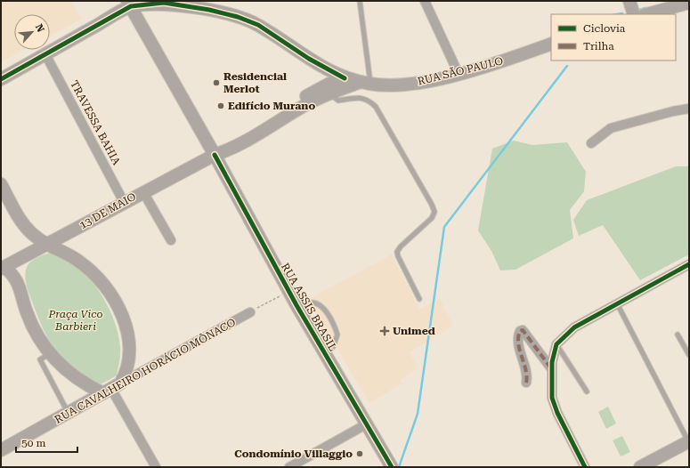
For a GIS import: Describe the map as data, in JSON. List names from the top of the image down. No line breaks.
{"streets":{"main road":["RUA SÃO PAULO","13 DE MAIO","RUA ASSIS BRASIL","RUA CAVALHEIRO HORÁCIO MÔNACO"],"street":["TRAVESSA BAHIA"]},"crossings":[["RUA SÃO PAULO","13 DE MAIO"],["TRAVESSA BAHIA","13 DE MAIO"],["13 DE MAIO","RUA ASSIS BRASIL"]],"parks":["Praça Vico Barbieri"],"places":{"other":["Residencial Merlot","Edifício Murano","Condomínio Villaggio"],"health":["Unimed"]},"legend":["Ciclovia","Trilha"],"scale_bar":"50 m","north":"top right"}
